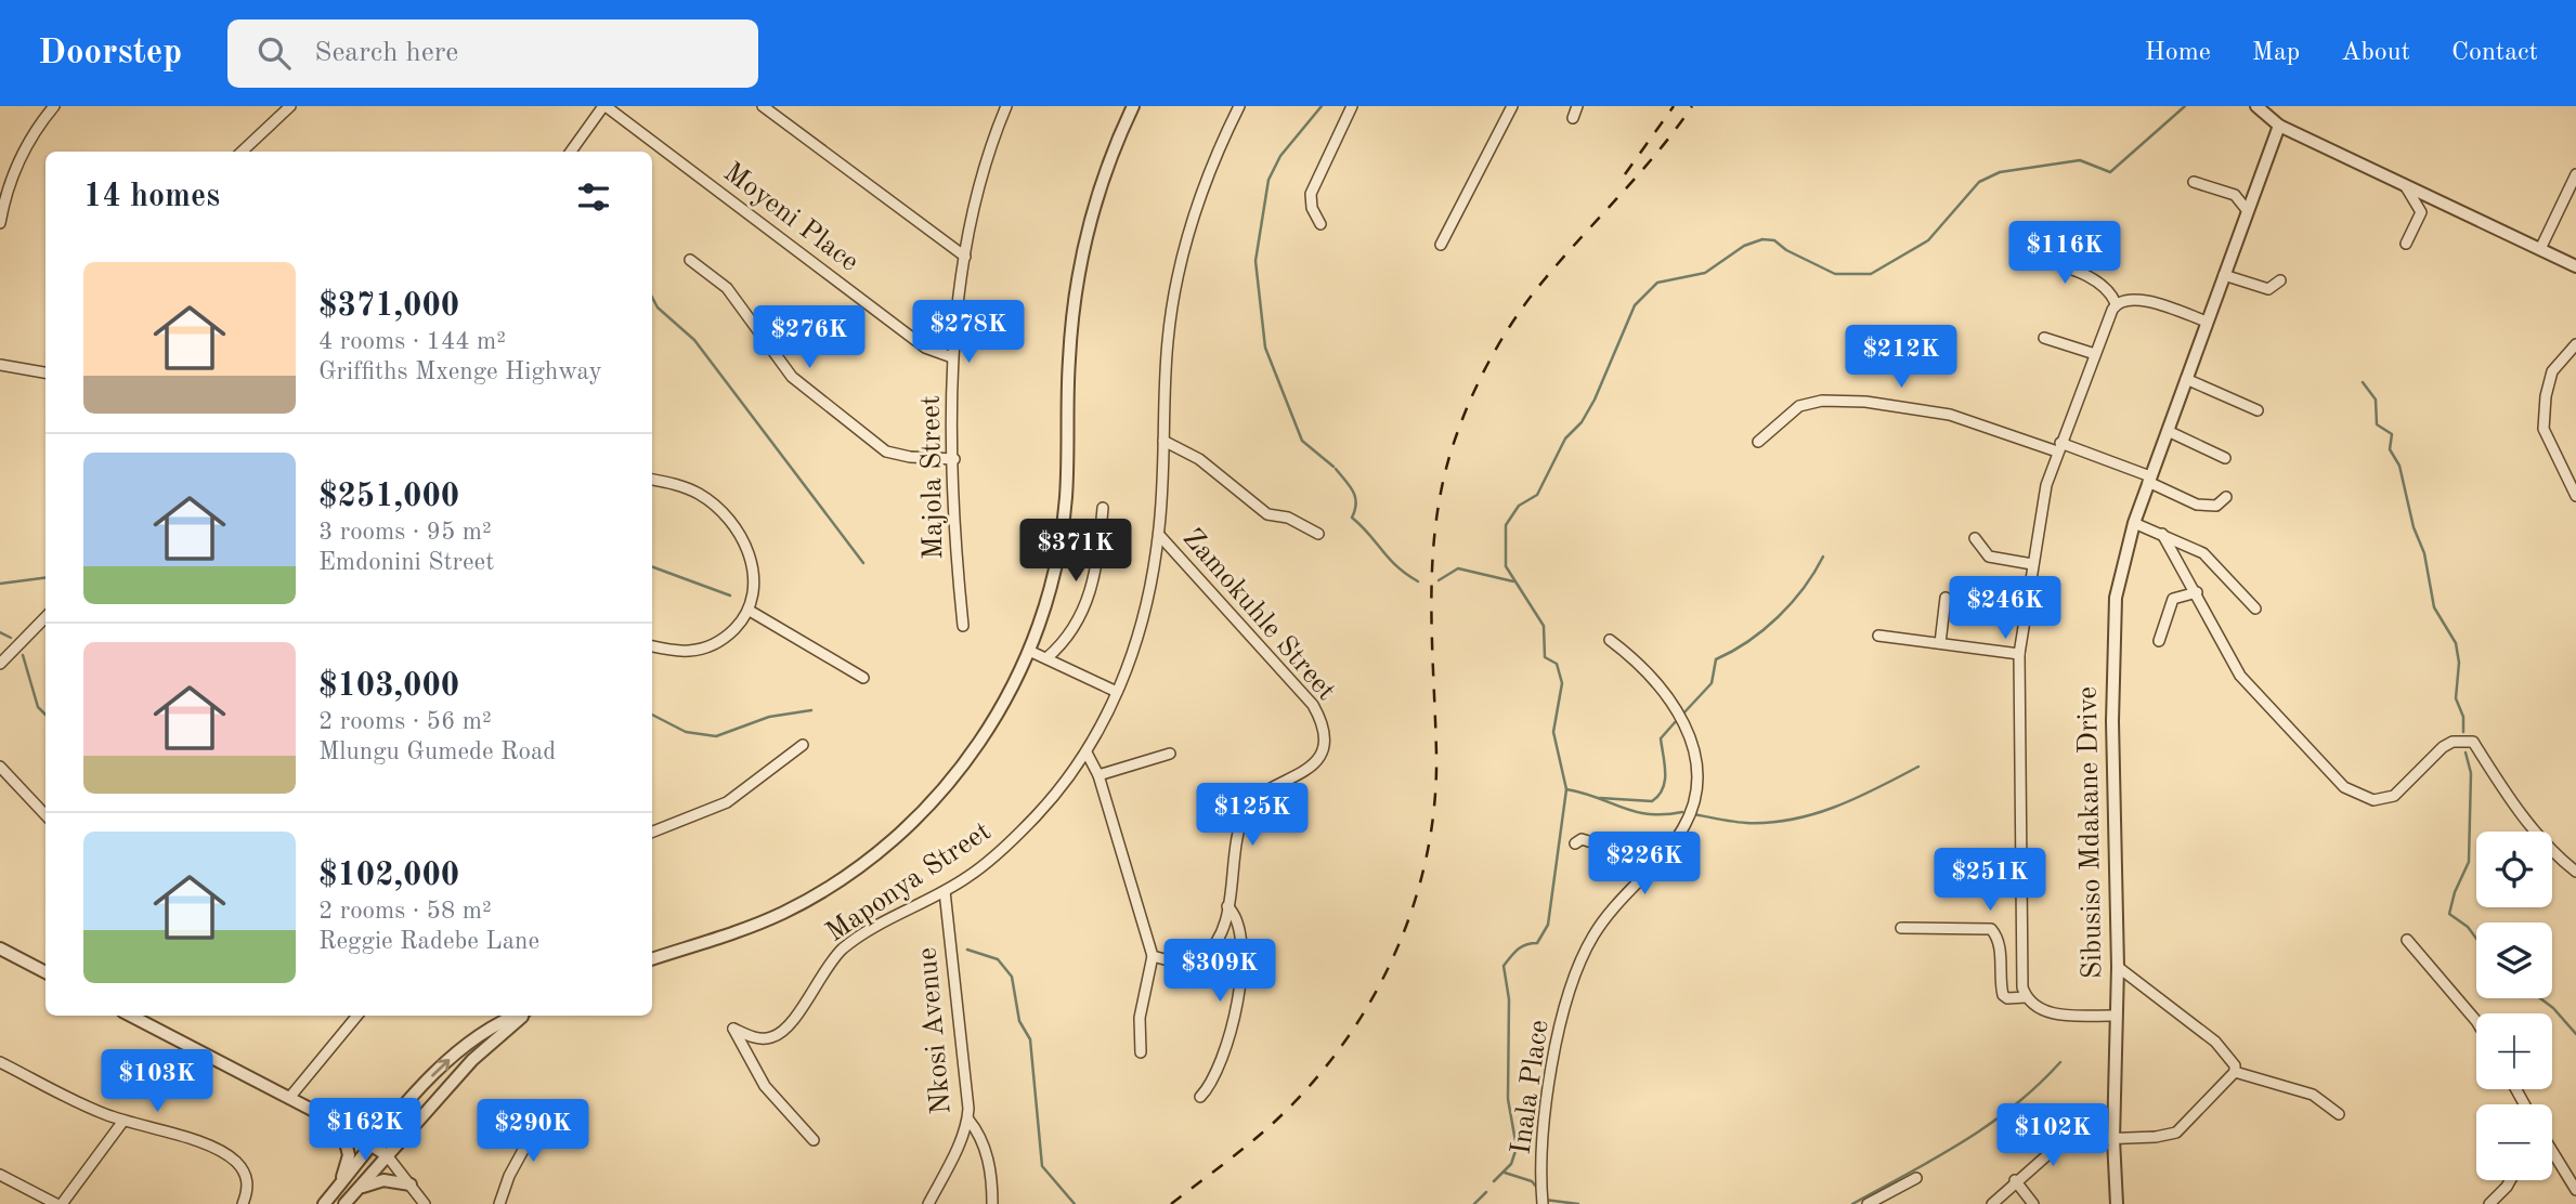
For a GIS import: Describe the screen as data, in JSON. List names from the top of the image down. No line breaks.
{"streets":{"street":["Moyeni Place","Majola Street","Zamokuhle Street","Sibusiso Mdakane Drive","Maponya Street","Nkosi Avenue","Inala Place"]},"crossings":[["Moyeni Place","Majola Street"],["Zamokuhle Street","Maponya Street"],["Maponya Street","Nkosi Avenue"]],"page":{"header":"Doorstep","search":"Search here","nav":["Home","Map","About","Contact"],"heading":"14 homes","price":["$116K","$278K","$276K","$212K","$371K","$246K","$125K","$226K","$251K","$309K","$103K","$162K","$290K","$102K"],"list":[{"name":"$371,000","note":"4 rooms · 144 m² · Griffiths Mxenge Highway"},{"name":"$251,000","note":"3 rooms · 95 m² · Emdonini Street"},{"name":"$103,000","note":"2 rooms · 56 m² · Mlungu Gumede Road"},{"name":"$102,000","note":"2 rooms · 58 m² · Reggie Radebe Lane"}],"map_buttons":["+","−"]}}
